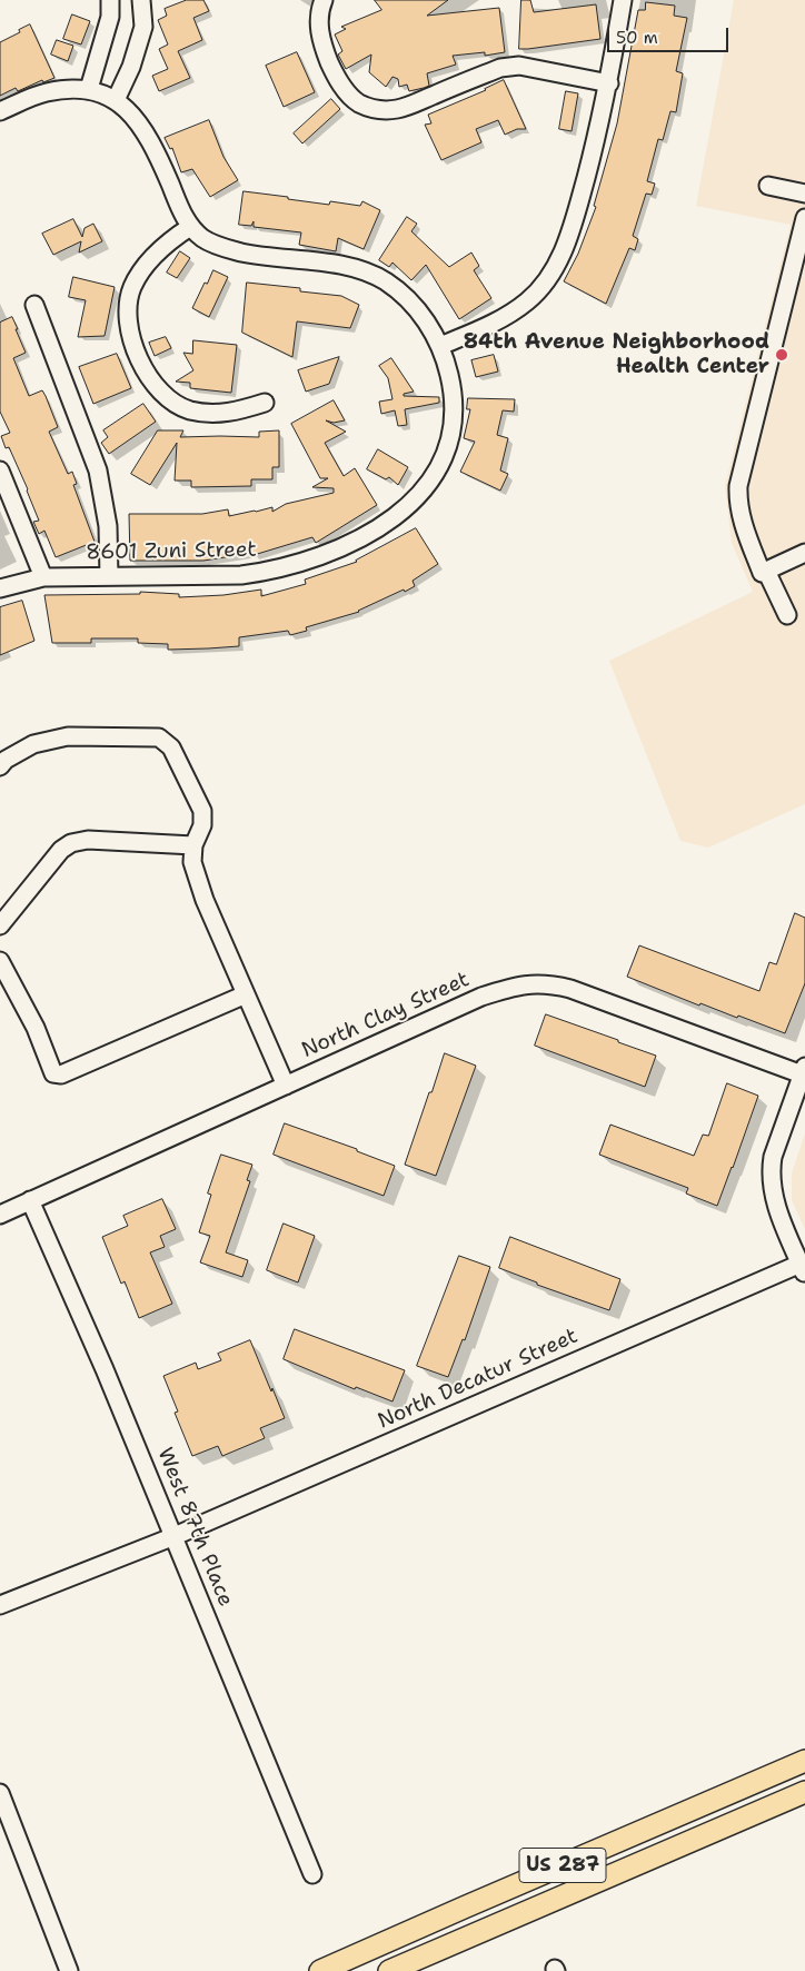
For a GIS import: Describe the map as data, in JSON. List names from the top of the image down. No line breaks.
{"streets":{"main road":["US 287"],"street":["8601 Zuni Street","North Clay Street","North Decatur Street","West 87th Place"]},"crossings":[["North Clay Street","West 87th Place"],["North Decatur Street","West 87th Place"]],"places":["84th Avenue Neighborhood Health Center"],"scale_bar":"50 m"}
